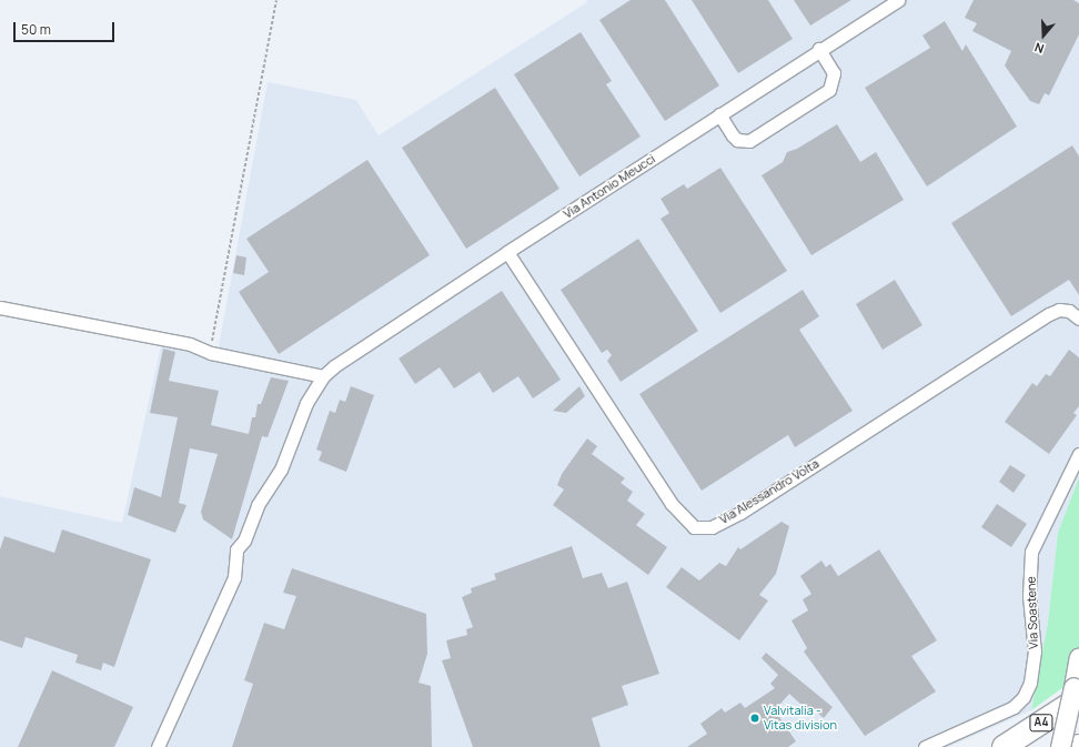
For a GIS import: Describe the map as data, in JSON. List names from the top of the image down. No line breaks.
{"streets":{"highway":["A4"],"street":["Via Antonio Meucci","Via Alessandro Volta","Via Soastene"]},"crossings":[["Via Antonio Meucci","Via Alessandro Volta"]],"places":["Valvitalia - Vitas division"],"scale_bar":"50 m","north":"bottom"}
